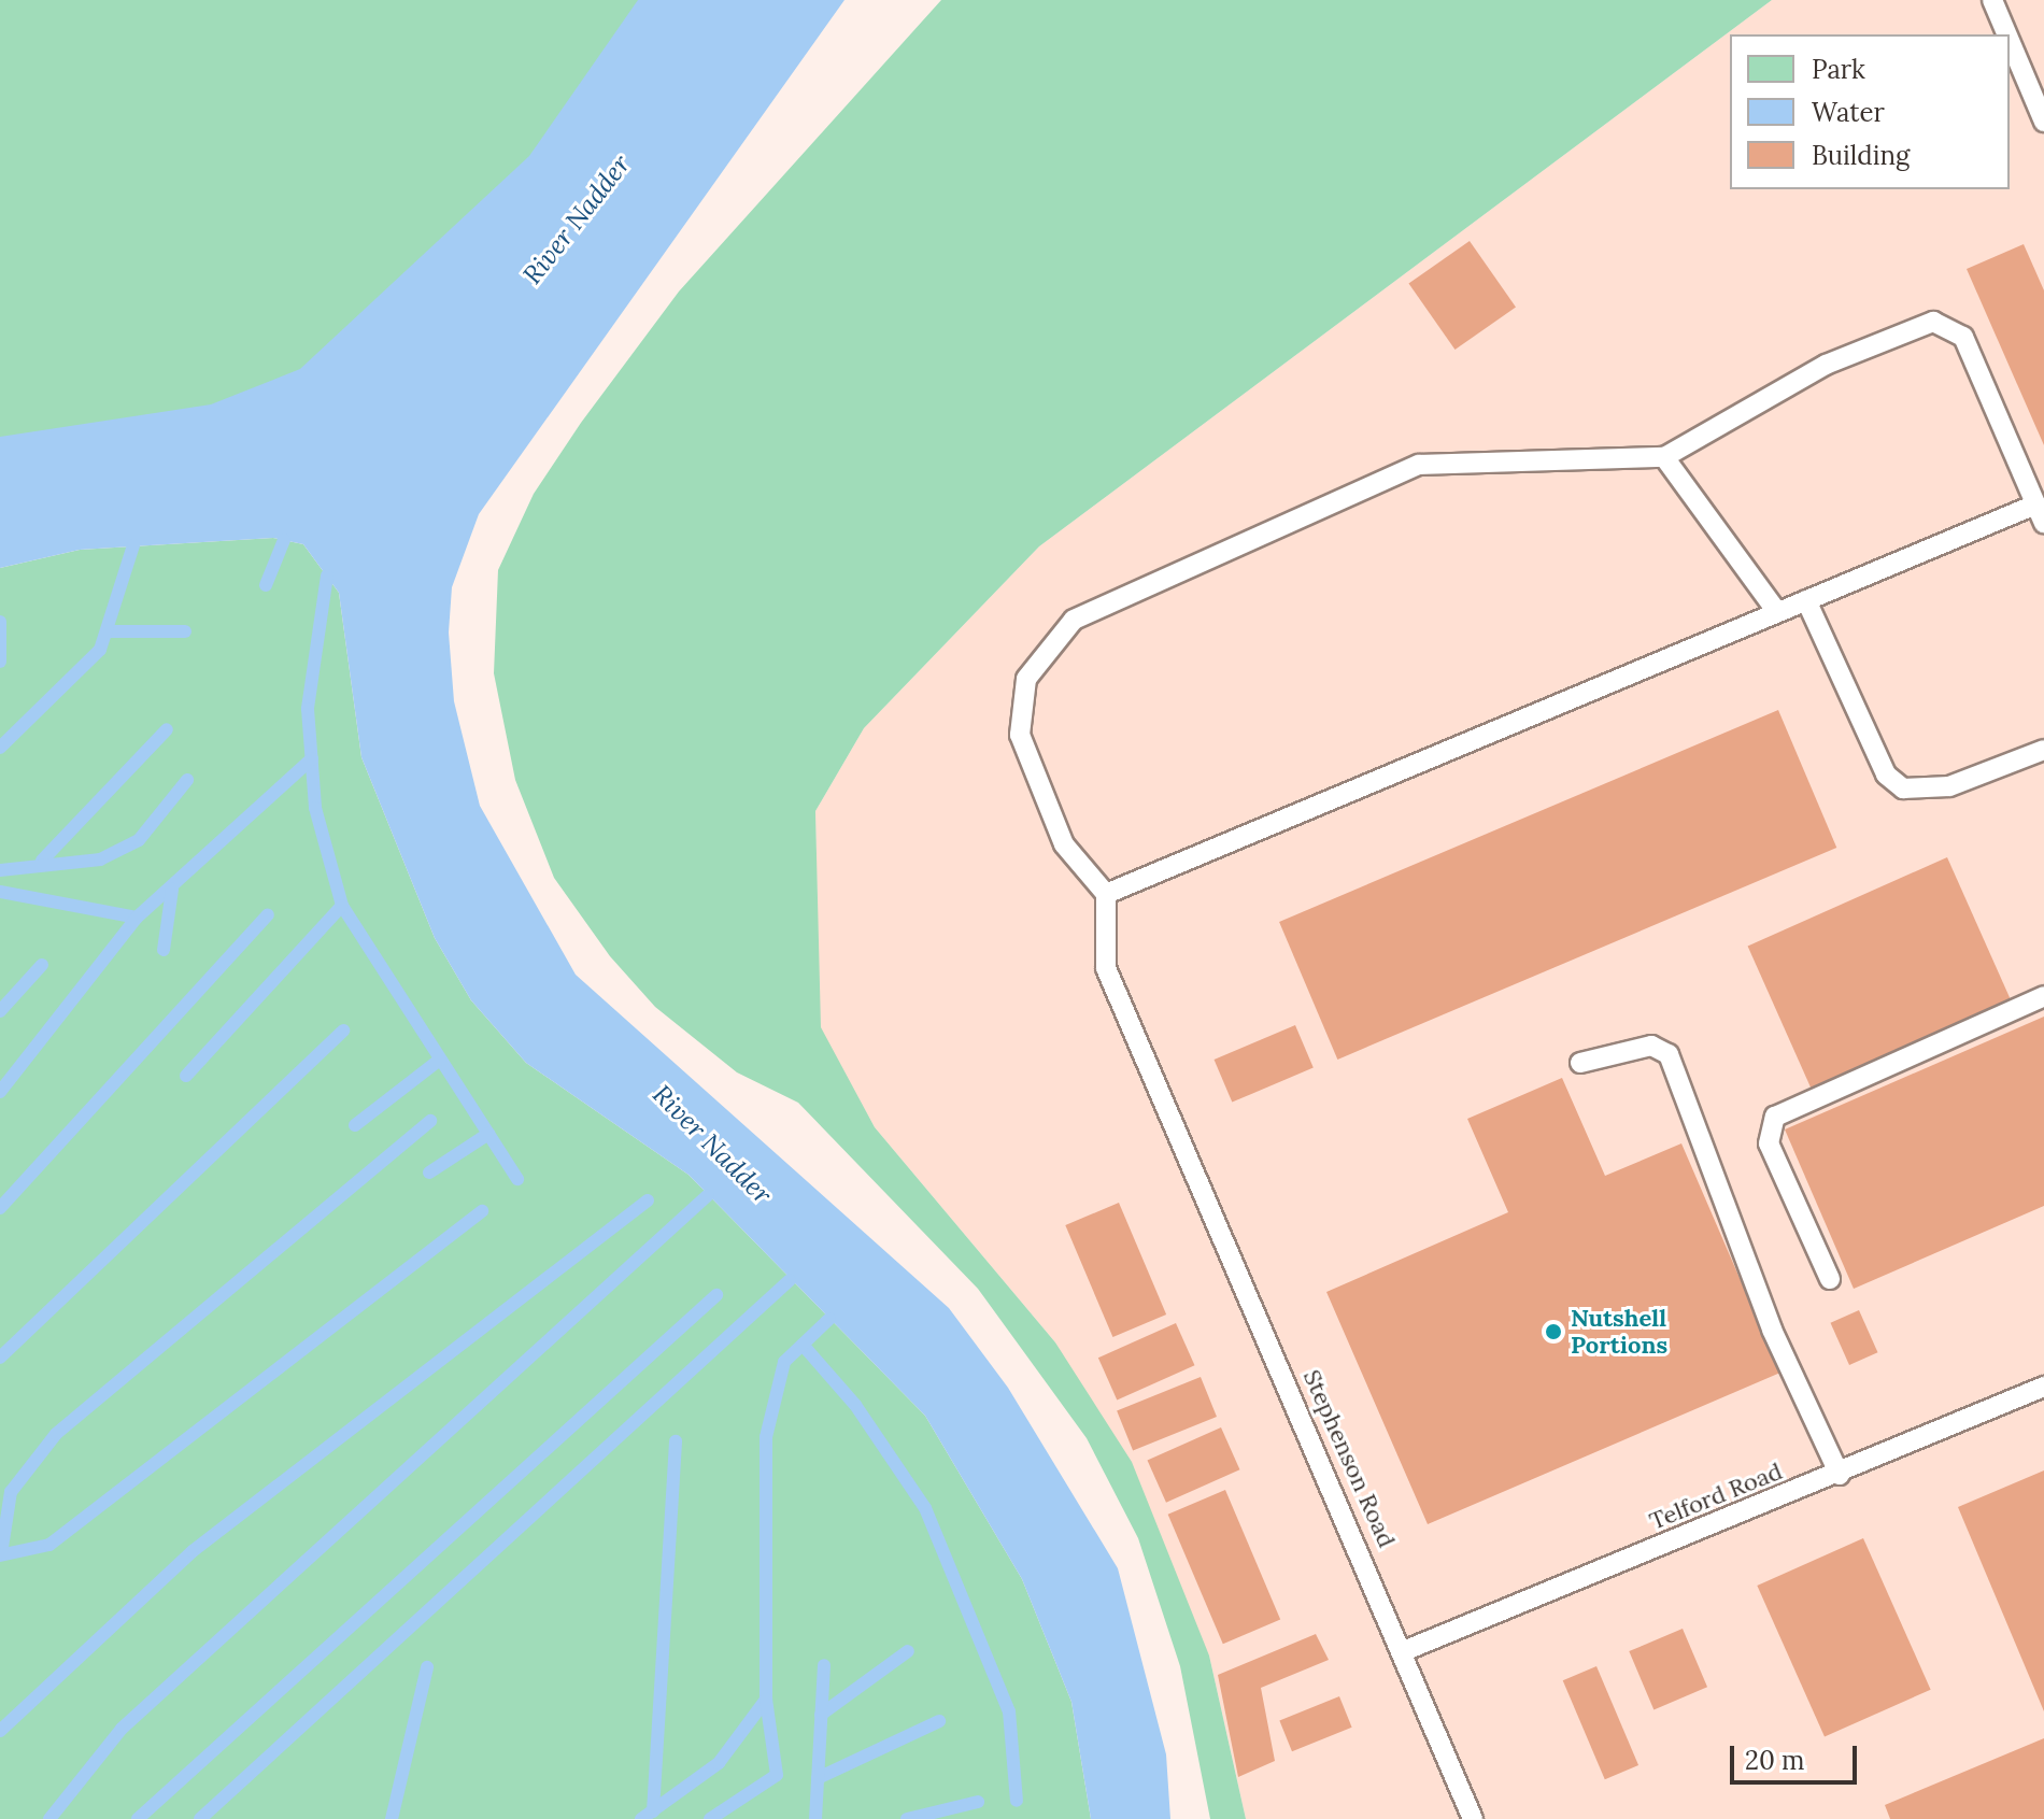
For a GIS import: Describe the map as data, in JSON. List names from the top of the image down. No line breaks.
{"streets":{"lane":["Stephenson Road","Telford Road"]},"crossings":[["Stephenson Road","Telford Road"]],"water":["River Nadder"],"places":["Nutshell Portions"],"legend":["Park","Water","Building"],"scale_bar":"20 m"}
